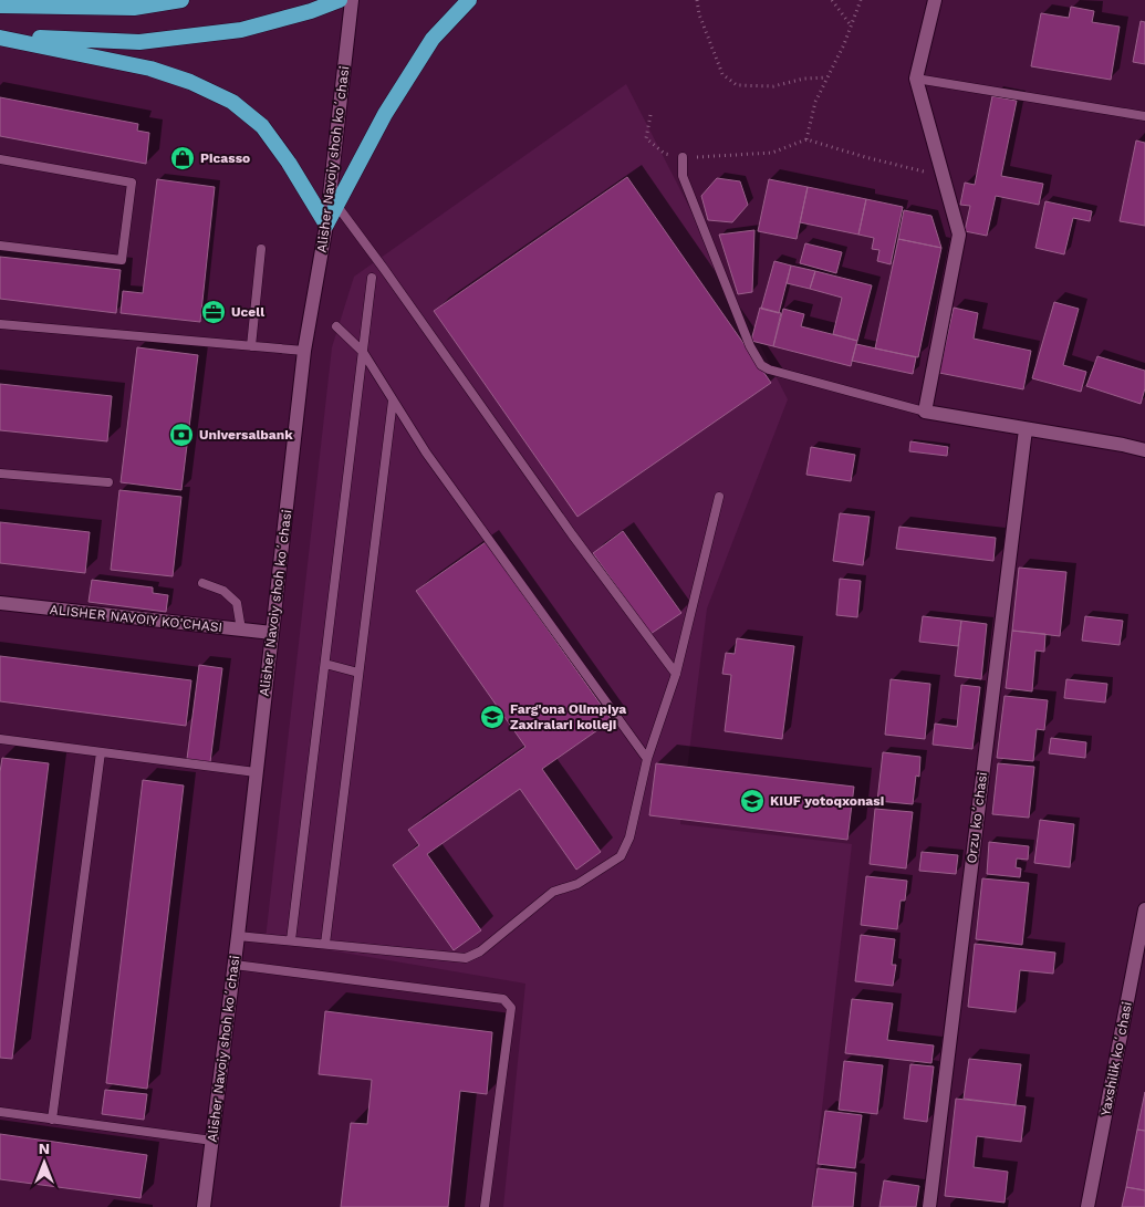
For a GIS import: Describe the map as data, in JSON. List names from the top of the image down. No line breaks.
{"streets":{"street":["Alisher Navoiy shoh koʻchasi","ALISHER NAVOIY KO'CHASI","Orzu koʻchasi","Yaxshilik koʻchasi"]},"crossings":[["Alisher Navoiy shoh koʻchasi","ALISHER NAVOIY KO'CHASI"]],"places":{"shop":["Picasso"],"office":["Ucell"],"bank":["Universalbank"],"school or university":["Farg'ona Olimpiya Zaxiralari kolleji","KIUF yotoqxonasi"]},"north":"top"}
